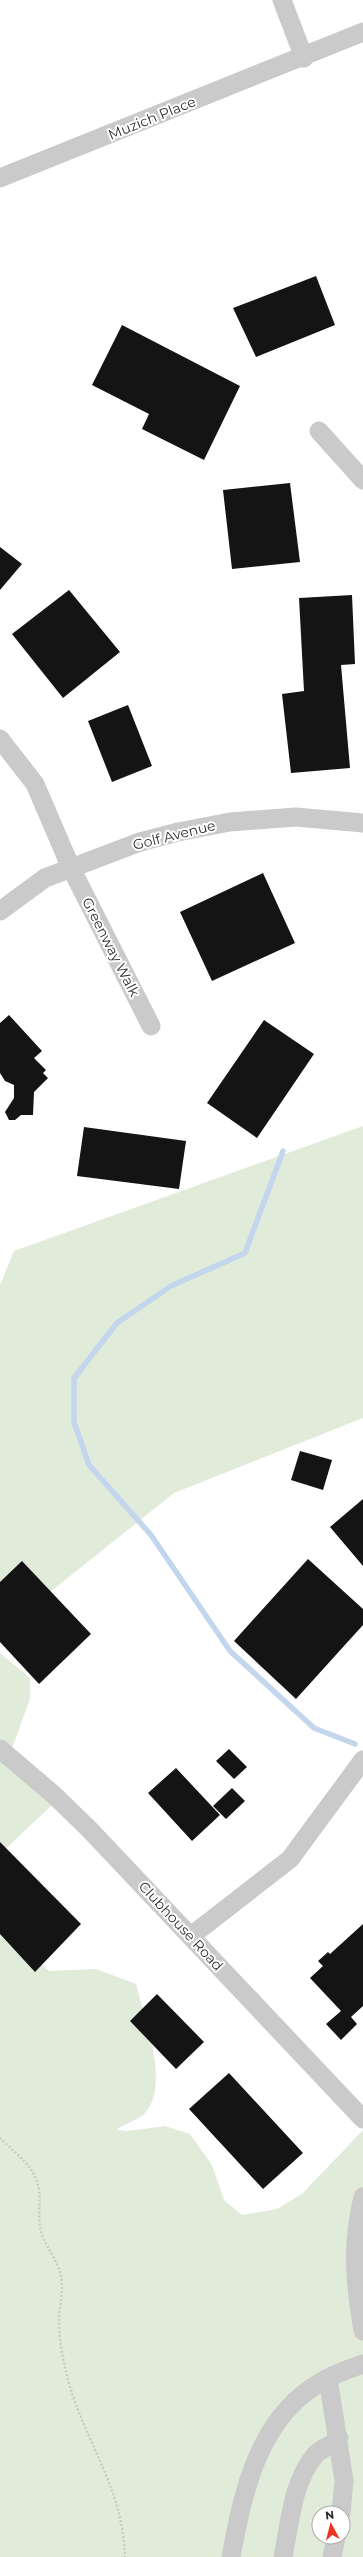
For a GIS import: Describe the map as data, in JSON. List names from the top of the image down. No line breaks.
{"streets":{"street":["Muzich Place","Golf Avenue","Greenway Walk","Clubhouse Road"]},"crossings":[["Golf Avenue","Greenway Walk"]],"north":"top"}
